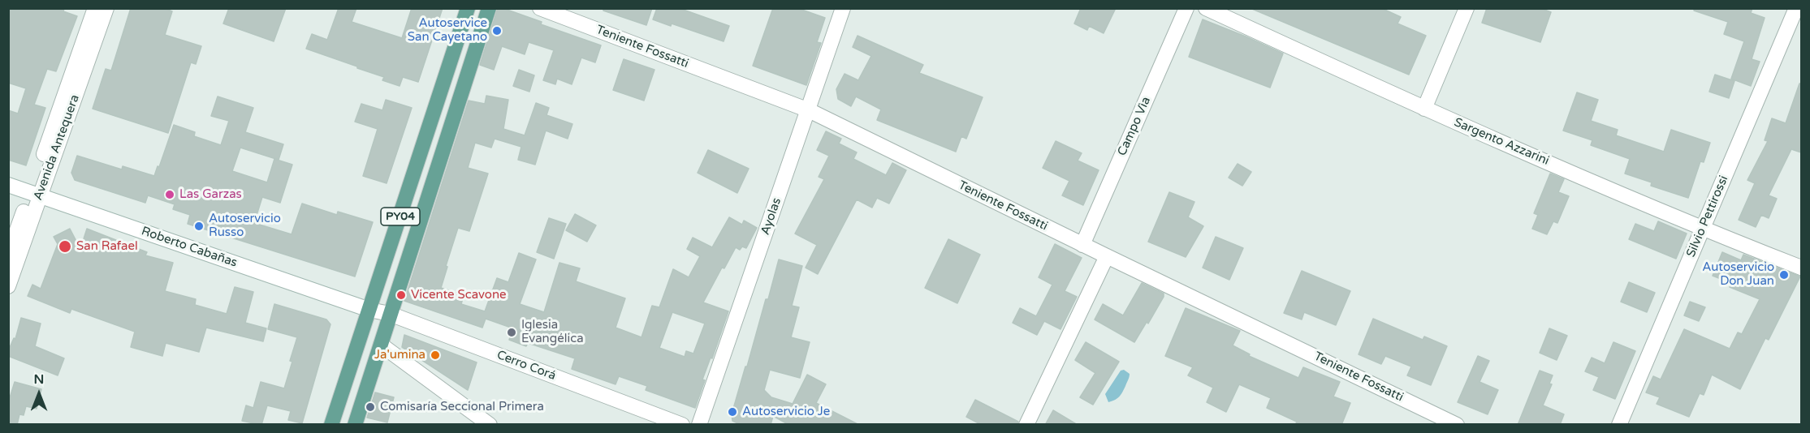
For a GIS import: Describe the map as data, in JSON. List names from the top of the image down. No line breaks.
{"streets":{"main road":["PY04"],"street":["Teniente Fossatti","Campo Vìa","Sargento Azzarini","Avenida Antequera","Ayolas","Silvio Pettirossi","Roberto Cabañas","Cerro Corá"]},"crossings":[["Teniente Fossatti","Campo Vìa"],["Teniente Fossatti","Ayolas"],["Sargento Azzarini","Silvio Pettirossi"],["Avenida Antequera","Roberto Cabañas"],["PY04","Roberto Cabañas"],["PY04","Cerro Corá"],["Roberto Cabañas","Cerro Corá"]],"places":["Autoservice San Cayetano","Las Garzas","Autoservicio Russo","San Rafael","Autoservicio Don Juan","Vicente Scavone","Iglesia Evangélica","Ja'umina","Comisaría Seccional Primera","Autoservicio Je"],"north":"top"}
